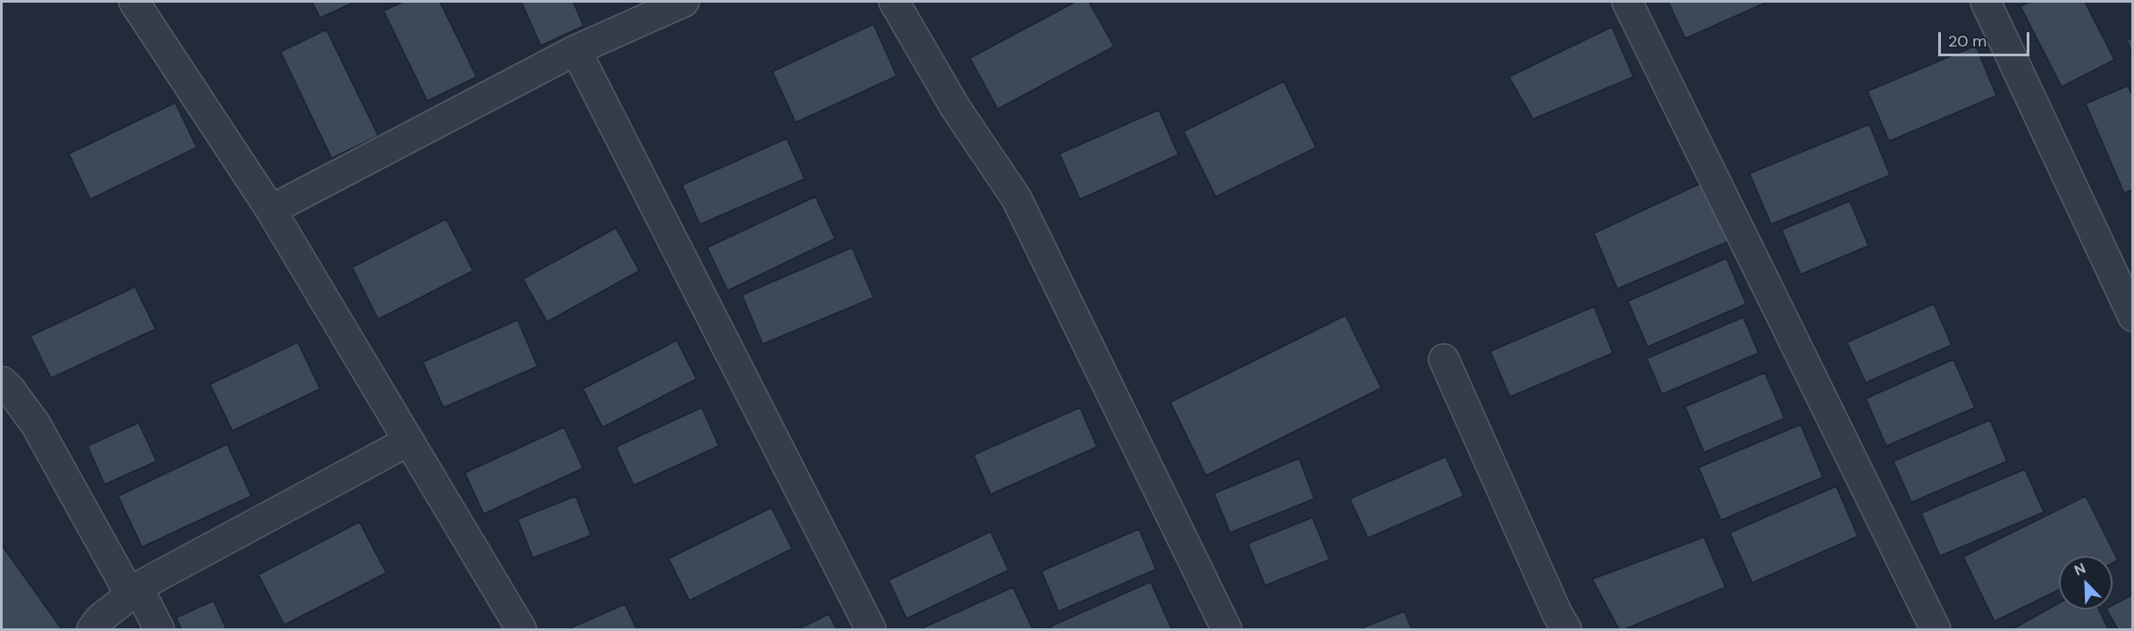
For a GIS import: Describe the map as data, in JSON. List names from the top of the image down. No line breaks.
{"scale_bar":"20 m","north":"top left"}
